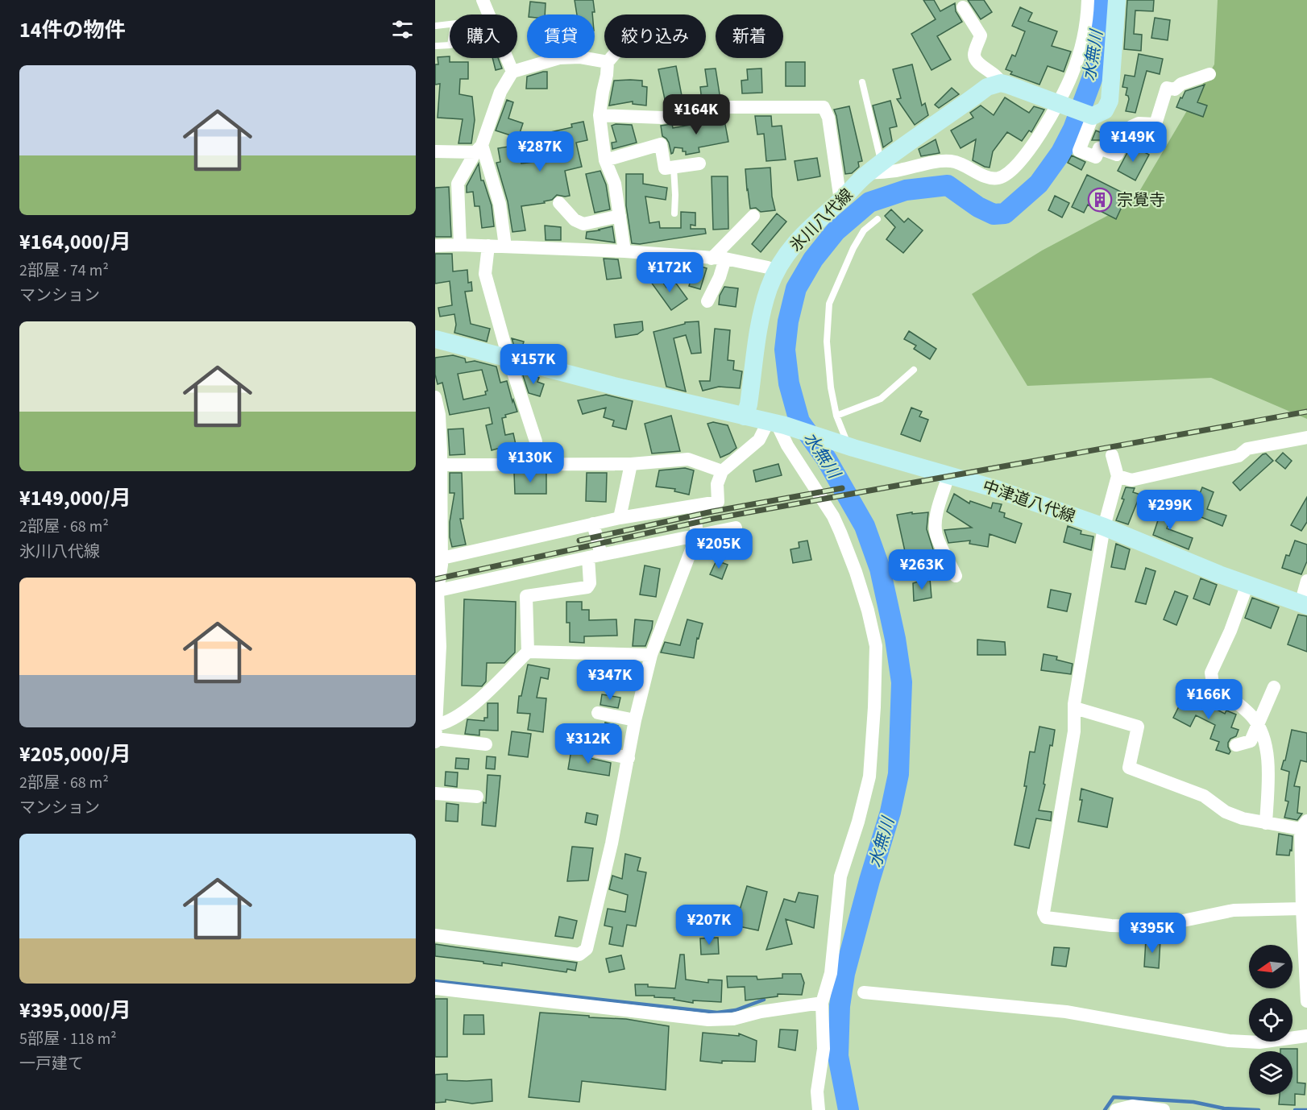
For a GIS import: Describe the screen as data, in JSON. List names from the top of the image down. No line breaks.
{"streets":{"main road":["氷川八代線","中津道八代線"]},"crossings":[["氷川八代線","中津道八代線"]],"water":["水無川"],"places":{"building":["宗覺寺"]},"north":"left","page":{"heading":"14件の物件","chip":["購入","賃貸","絞り込み","新着"],"list":[{"name":"¥164,000/月","note":"2部屋 · 74 m² · マンション"},{"name":"¥149,000/月","note":"2部屋 · 68 m² · 氷川八代線"},{"name":"¥205,000/月","note":"2部屋 · 68 m² · マンション"},{"name":"¥395,000/月","note":"5部屋 · 118 m² · 一戸建て"}],"price":["¥164K","¥149K","¥287K","¥172K","¥157K","¥130K","¥299K","¥205K","¥263K","¥347K","¥166K","¥312K","¥207K","¥395K"]}}
